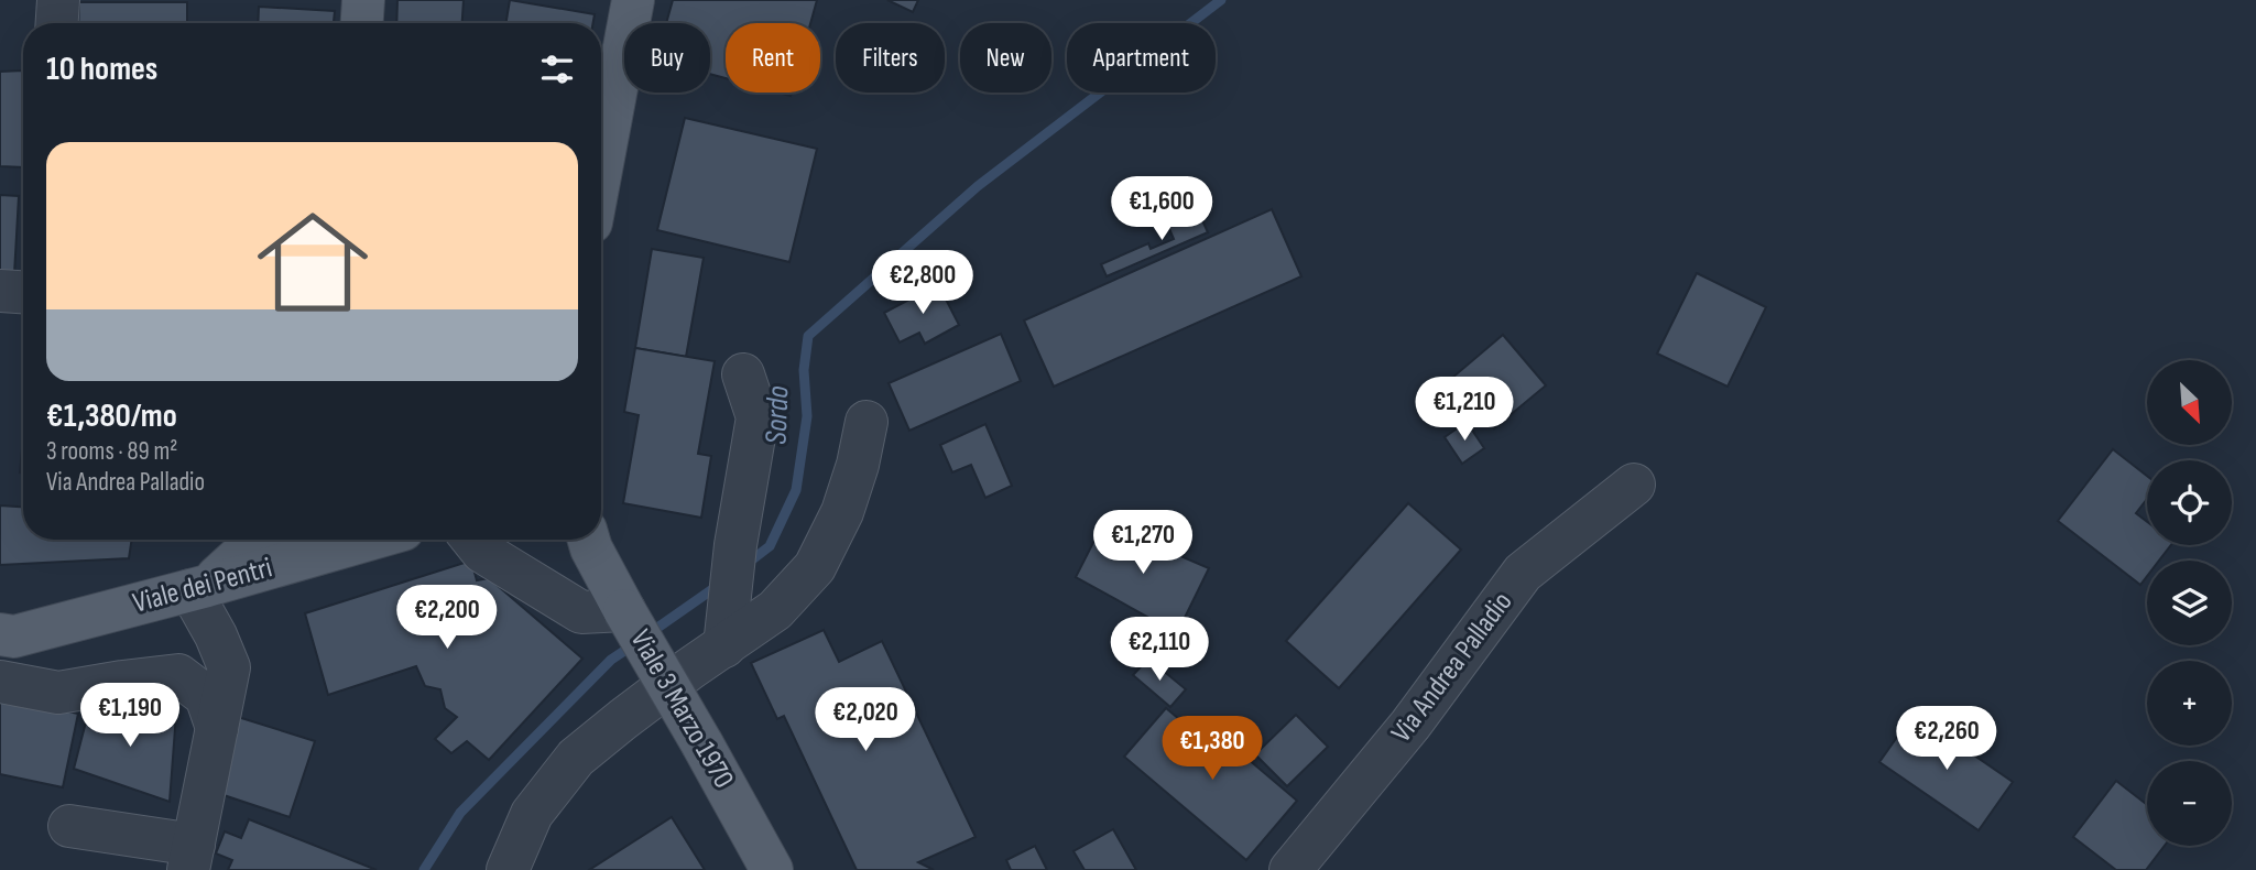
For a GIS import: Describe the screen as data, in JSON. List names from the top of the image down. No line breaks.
{"streets":{"main road":["Viale dei Pentri","Viale 3 Marzo 1970"],"street":["Via Andrea Palladio"]},"water":["Sordo"],"north":"bottom right","page":{"chip":["Buy","Rent","Filters","New","Apartment"],"heading":"10 homes","list":[{"name":"€1,380/mo","note":"3 rooms · 89 m² · Via Andrea Palladio"}],"price":["€1,600","€2,800","€1,210","€1,270","€2,200","€2,110","€1,190","€2,020","€2,260","€1,380"],"map_buttons":["+","−"]}}
